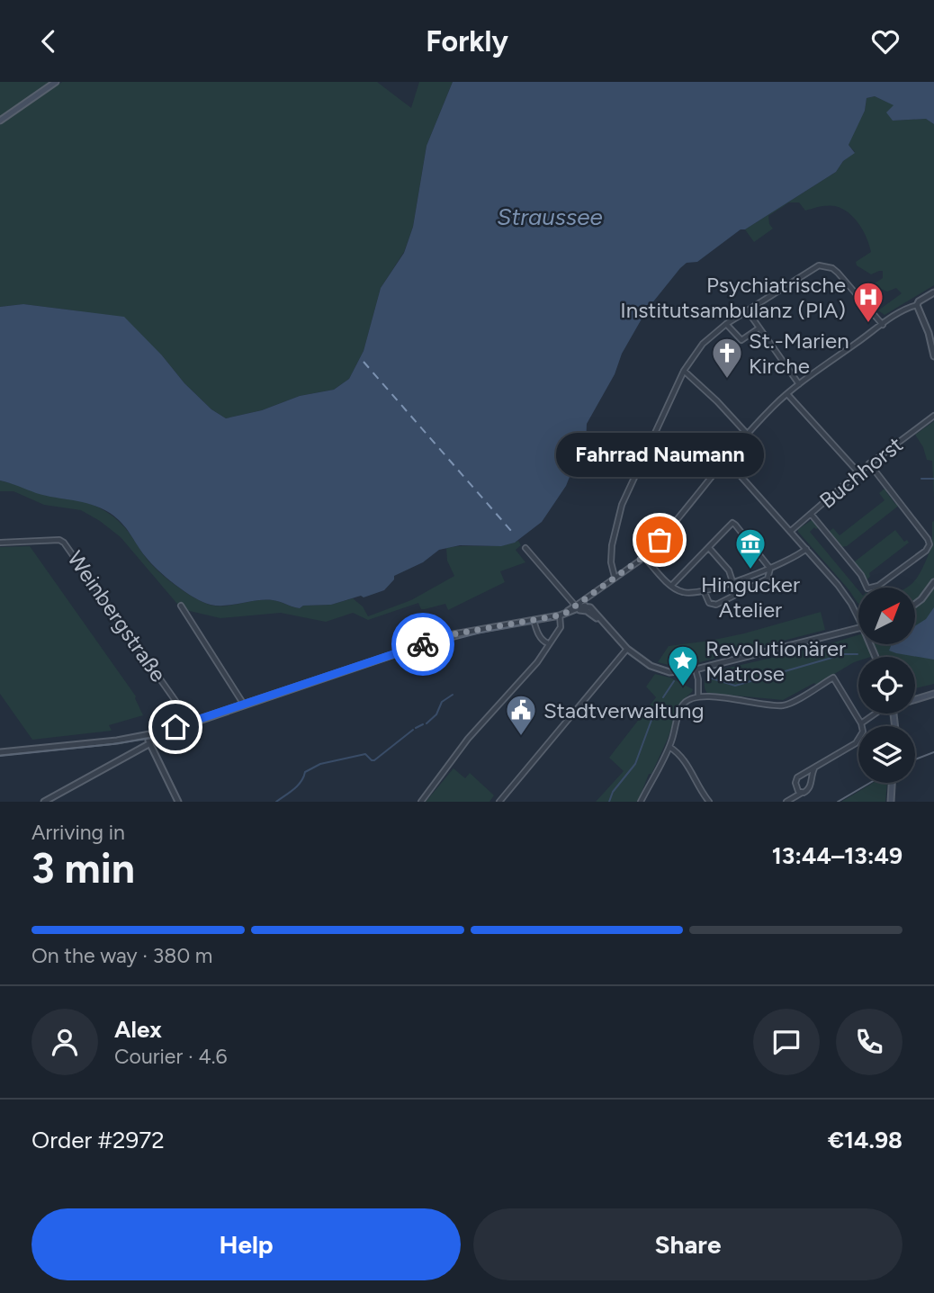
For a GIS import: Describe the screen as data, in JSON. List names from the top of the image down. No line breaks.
{"streets":{"street":["Buchhorst","Weinbergstraße"]},"water":["Straussee"],"places":{"hospital":["Psychiatrische Institutsambulanz (PIA)"],"church":["St.-Marien Kirche"],"other":["Fahrrad Naumann"],"museum":["Hingucker Atelier"],"place":["Revolutionärer Matrose"],"public building":["Stadtverwaltung"]},"north":"top right","page":{"header":"Forkly","bubble":"Fahrrad Naumann","heading":["3 min","Arriving in","13:44–13:49"],"panel":["Alex","Courier · 4.6","Order #2972","€14.98"],"bar":"On the way · 380 m","buttons":["Help","Share"]}}
